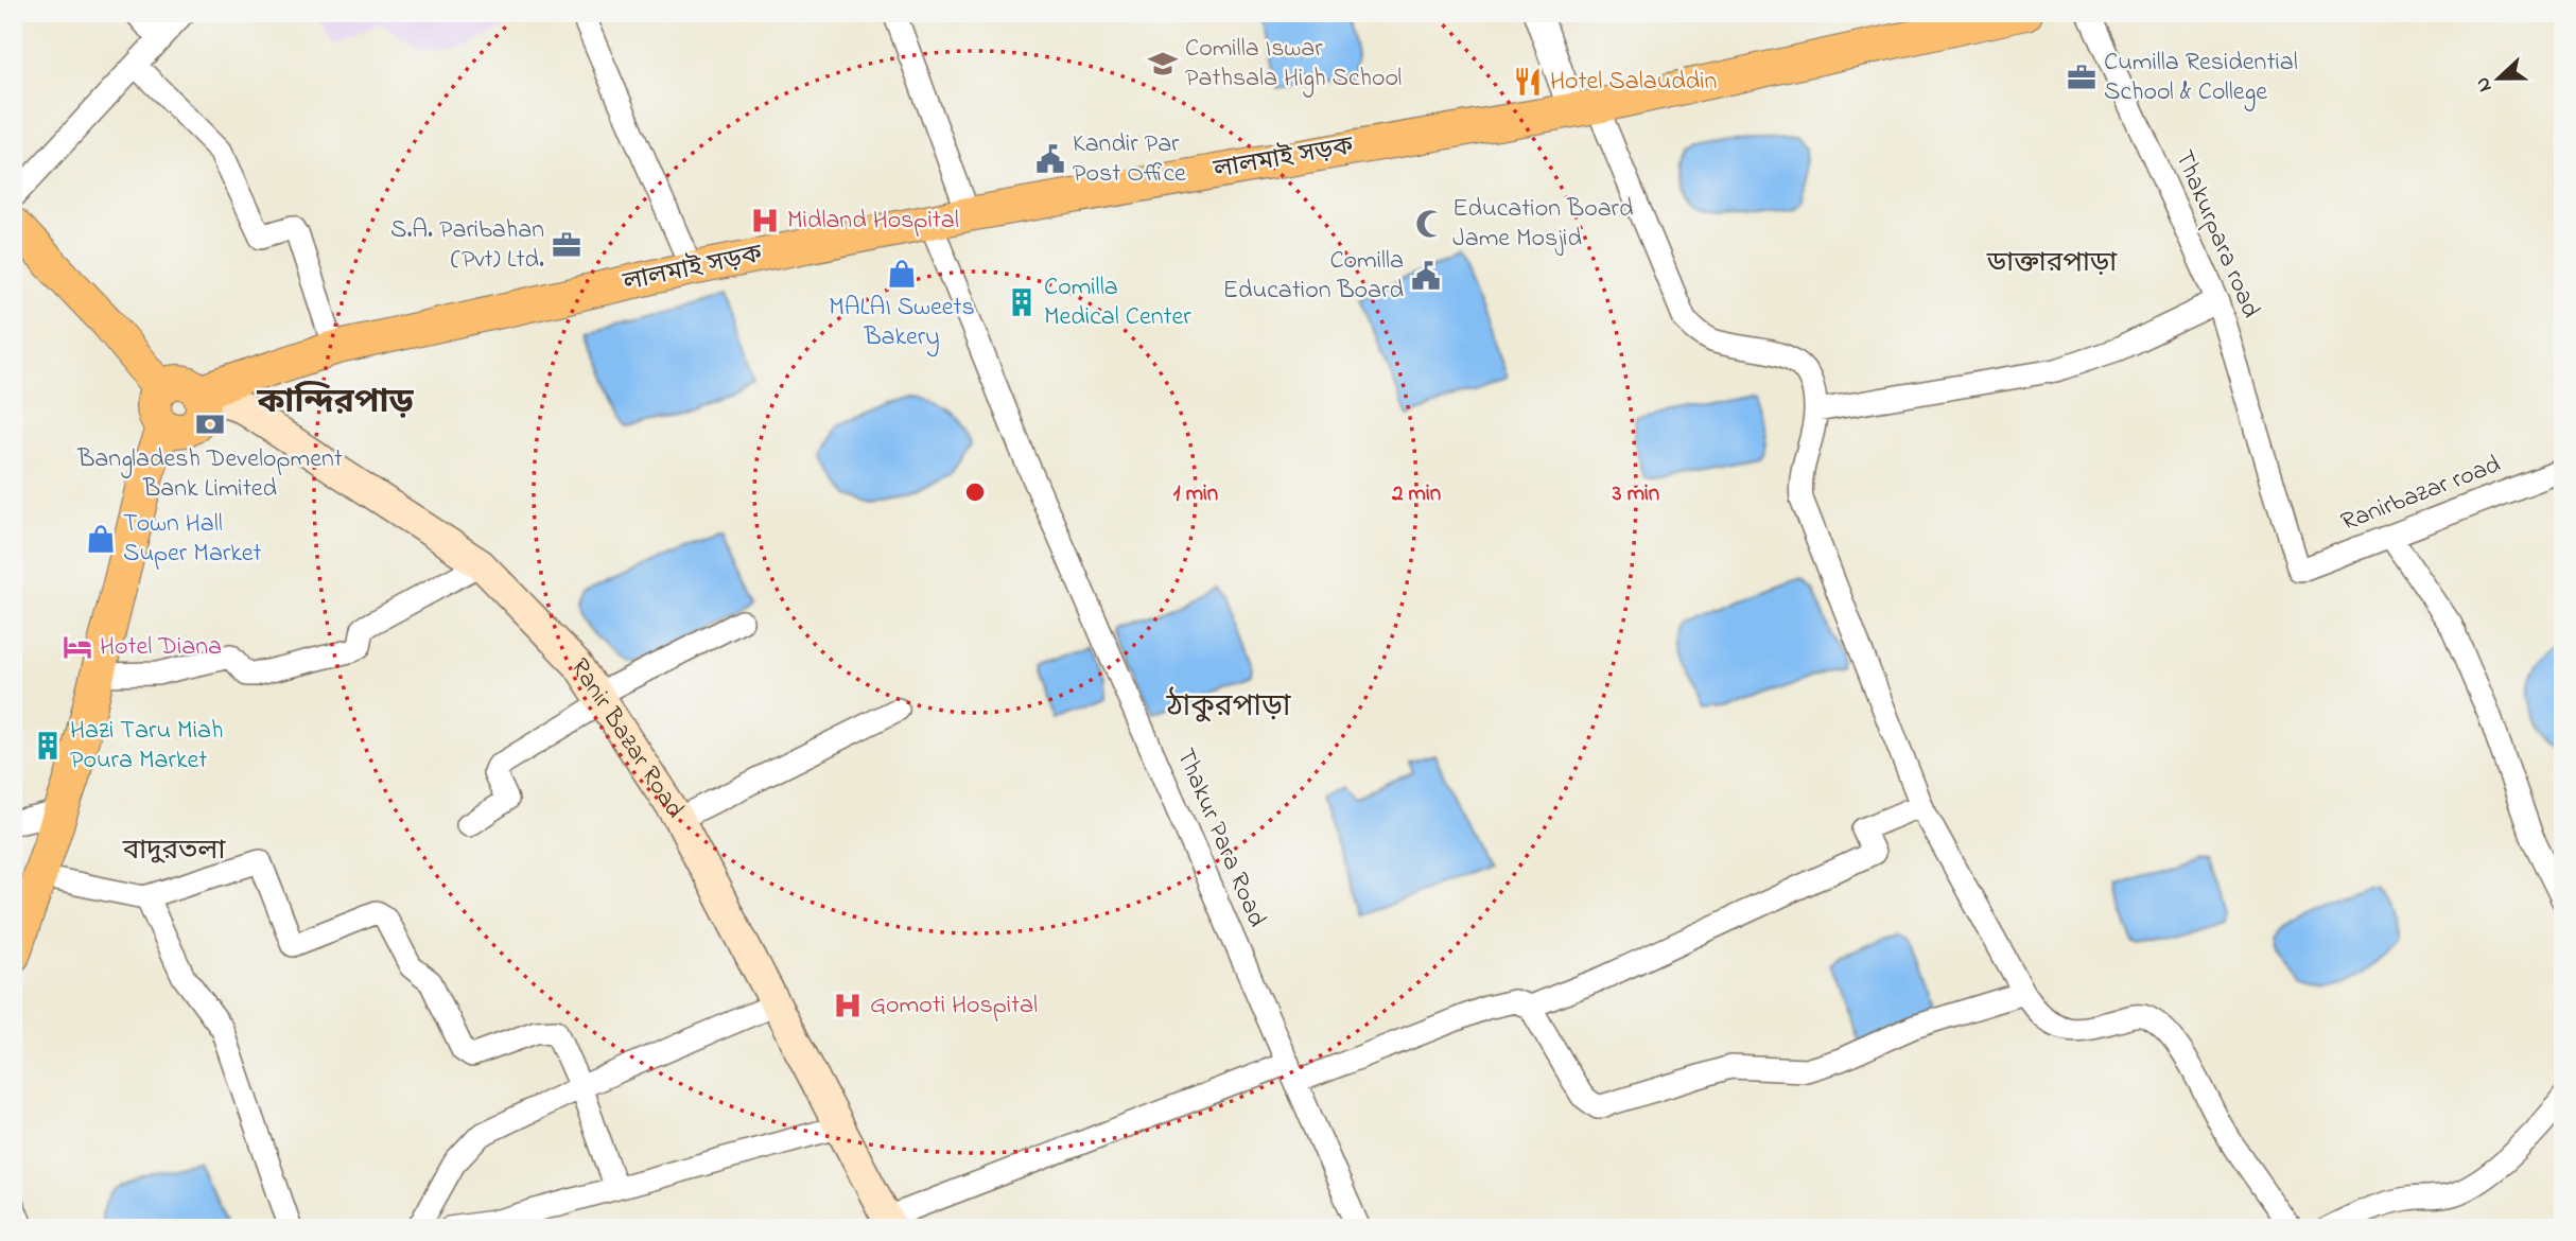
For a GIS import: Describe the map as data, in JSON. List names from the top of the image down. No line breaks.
{"streets":{"main road":["লালমাই সড়ক","Ranir Bazar Road"],"street":["Thakurpara road","Ranirbazar road","Thakur Para Road"]},"crossings":[["লালমাই সড়ক","Ranir Bazar Road"],["লালমাই সড়ক","Thakur Para Road"],["Thakurpara road","Ranirbazar road"]],"districts":["ডাক্তারপাড়া","কান্দিরপাড়","ঠাকুরপাড়া","বাদুরতলা"],"places":{"school or university":["Comilla Iswar Pathsala High School"],"office":["Cumilla Residential School & College","S.A. Paribahan (Pvt) Ltd."],"restaurant":["Hotel Salauddin"],"public building":["Kandir Par Post Office","Comilla Education Board"],"hospital":["Midland Hospital","Gomoti Hospital"],"mosque":["Education Board Jame Mosjid"],"shop":["MALAI Sweets Bakery","Town Hall Super Market"],"building":["Comilla Medical Center","Hazi Taru Miah Poura Market"],"bank":["Bangladesh Development Bank Limited"],"hotel":["Hotel Diana"]},"north":"left","rings":["1 min","2 min","3 min"]}
